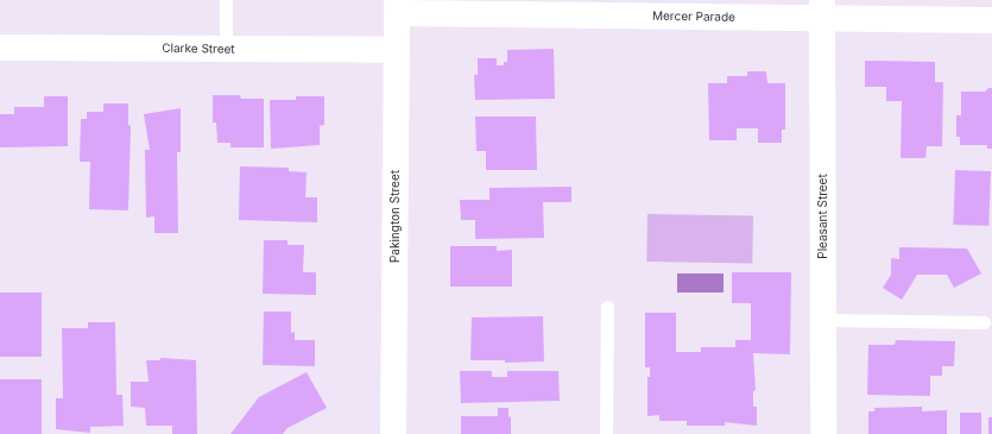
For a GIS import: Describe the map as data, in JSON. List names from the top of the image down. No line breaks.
{"streets":{"street":["Mercer Parade","Clarke Street","Pakington Street","Pleasant Street"]},"crossings":[["Mercer Parade","Pakington Street"],["Mercer Parade","Pleasant Street"],["Clarke Street","Pakington Street"]]}
